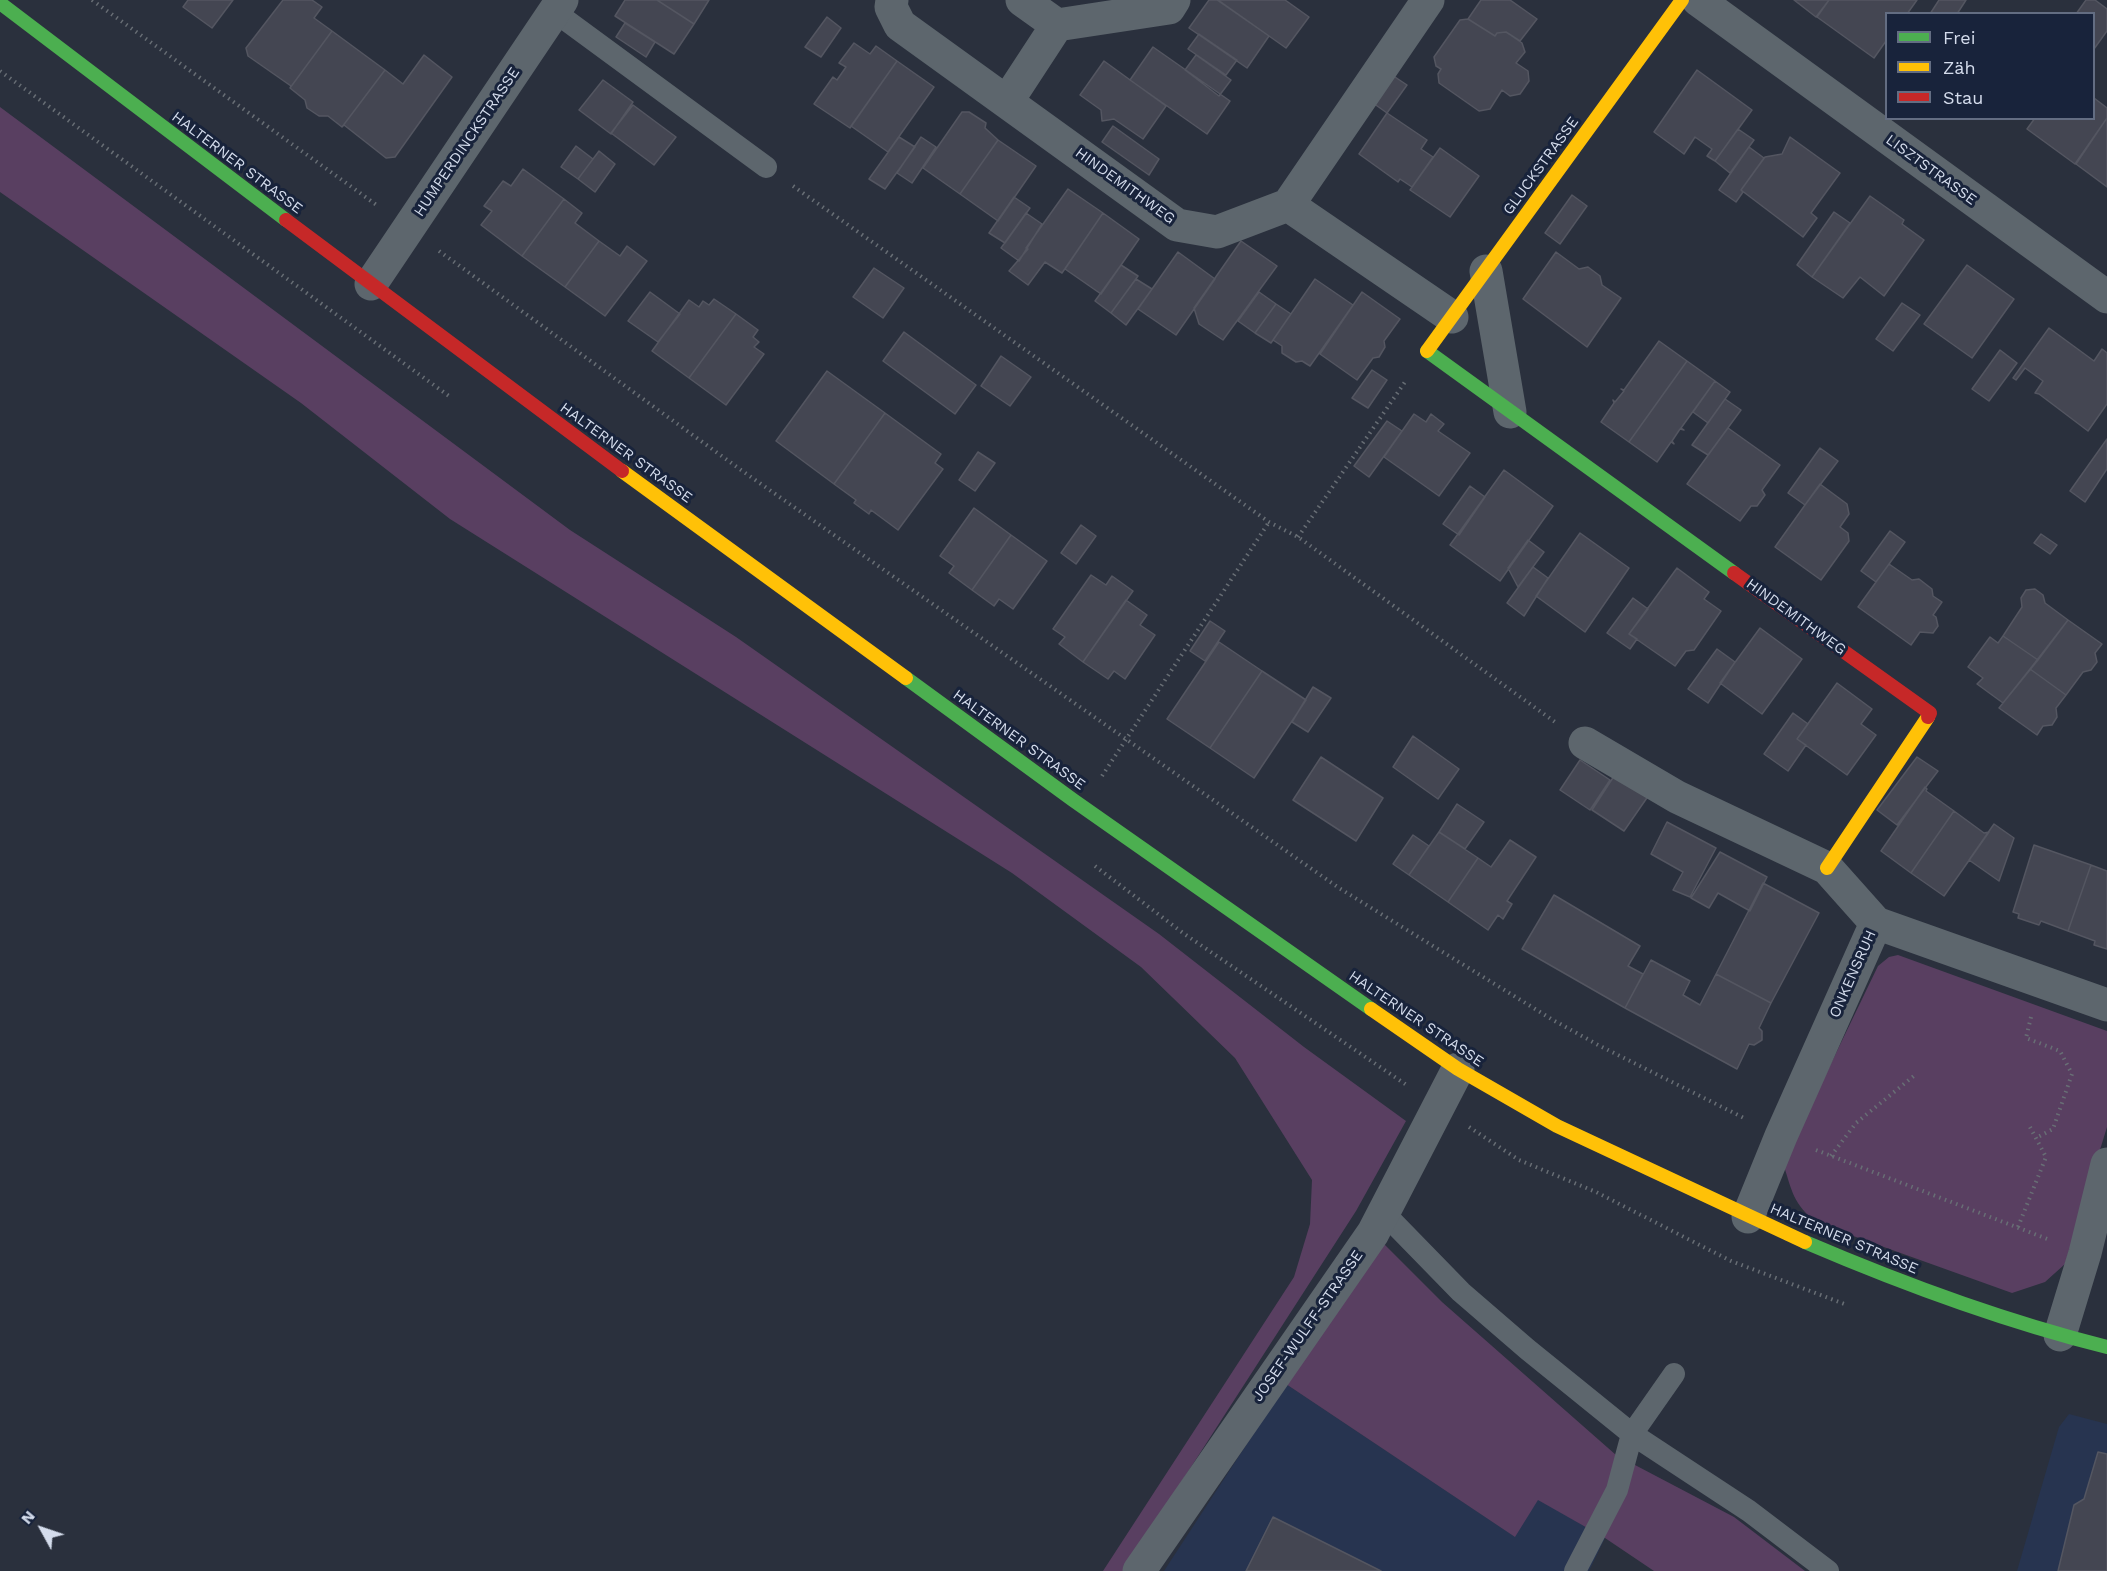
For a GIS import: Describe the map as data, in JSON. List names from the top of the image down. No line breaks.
{"streets":{"main road":["HALTERNER STRASSE","GLUCKSTRASSE","HINDEMITHWEG"],"street":["HUMPERDINCKSTRASSE","LISZTSTRASSE","ONKENSRUH","JOSEF-WULFF-STRASSE"]},"crossings":[["HUMPERDINCKSTRASSE","HALTERNER STRASSE"],["HALTERNER STRASSE","ONKENSRUH"],["HALTERNER STRASSE","JOSEF-WULFF-STRASSE"],["GLUCKSTRASSE","HINDEMITHWEG"]],"legend":["Frei","Zäh","Stau"],"north":"top left"}
